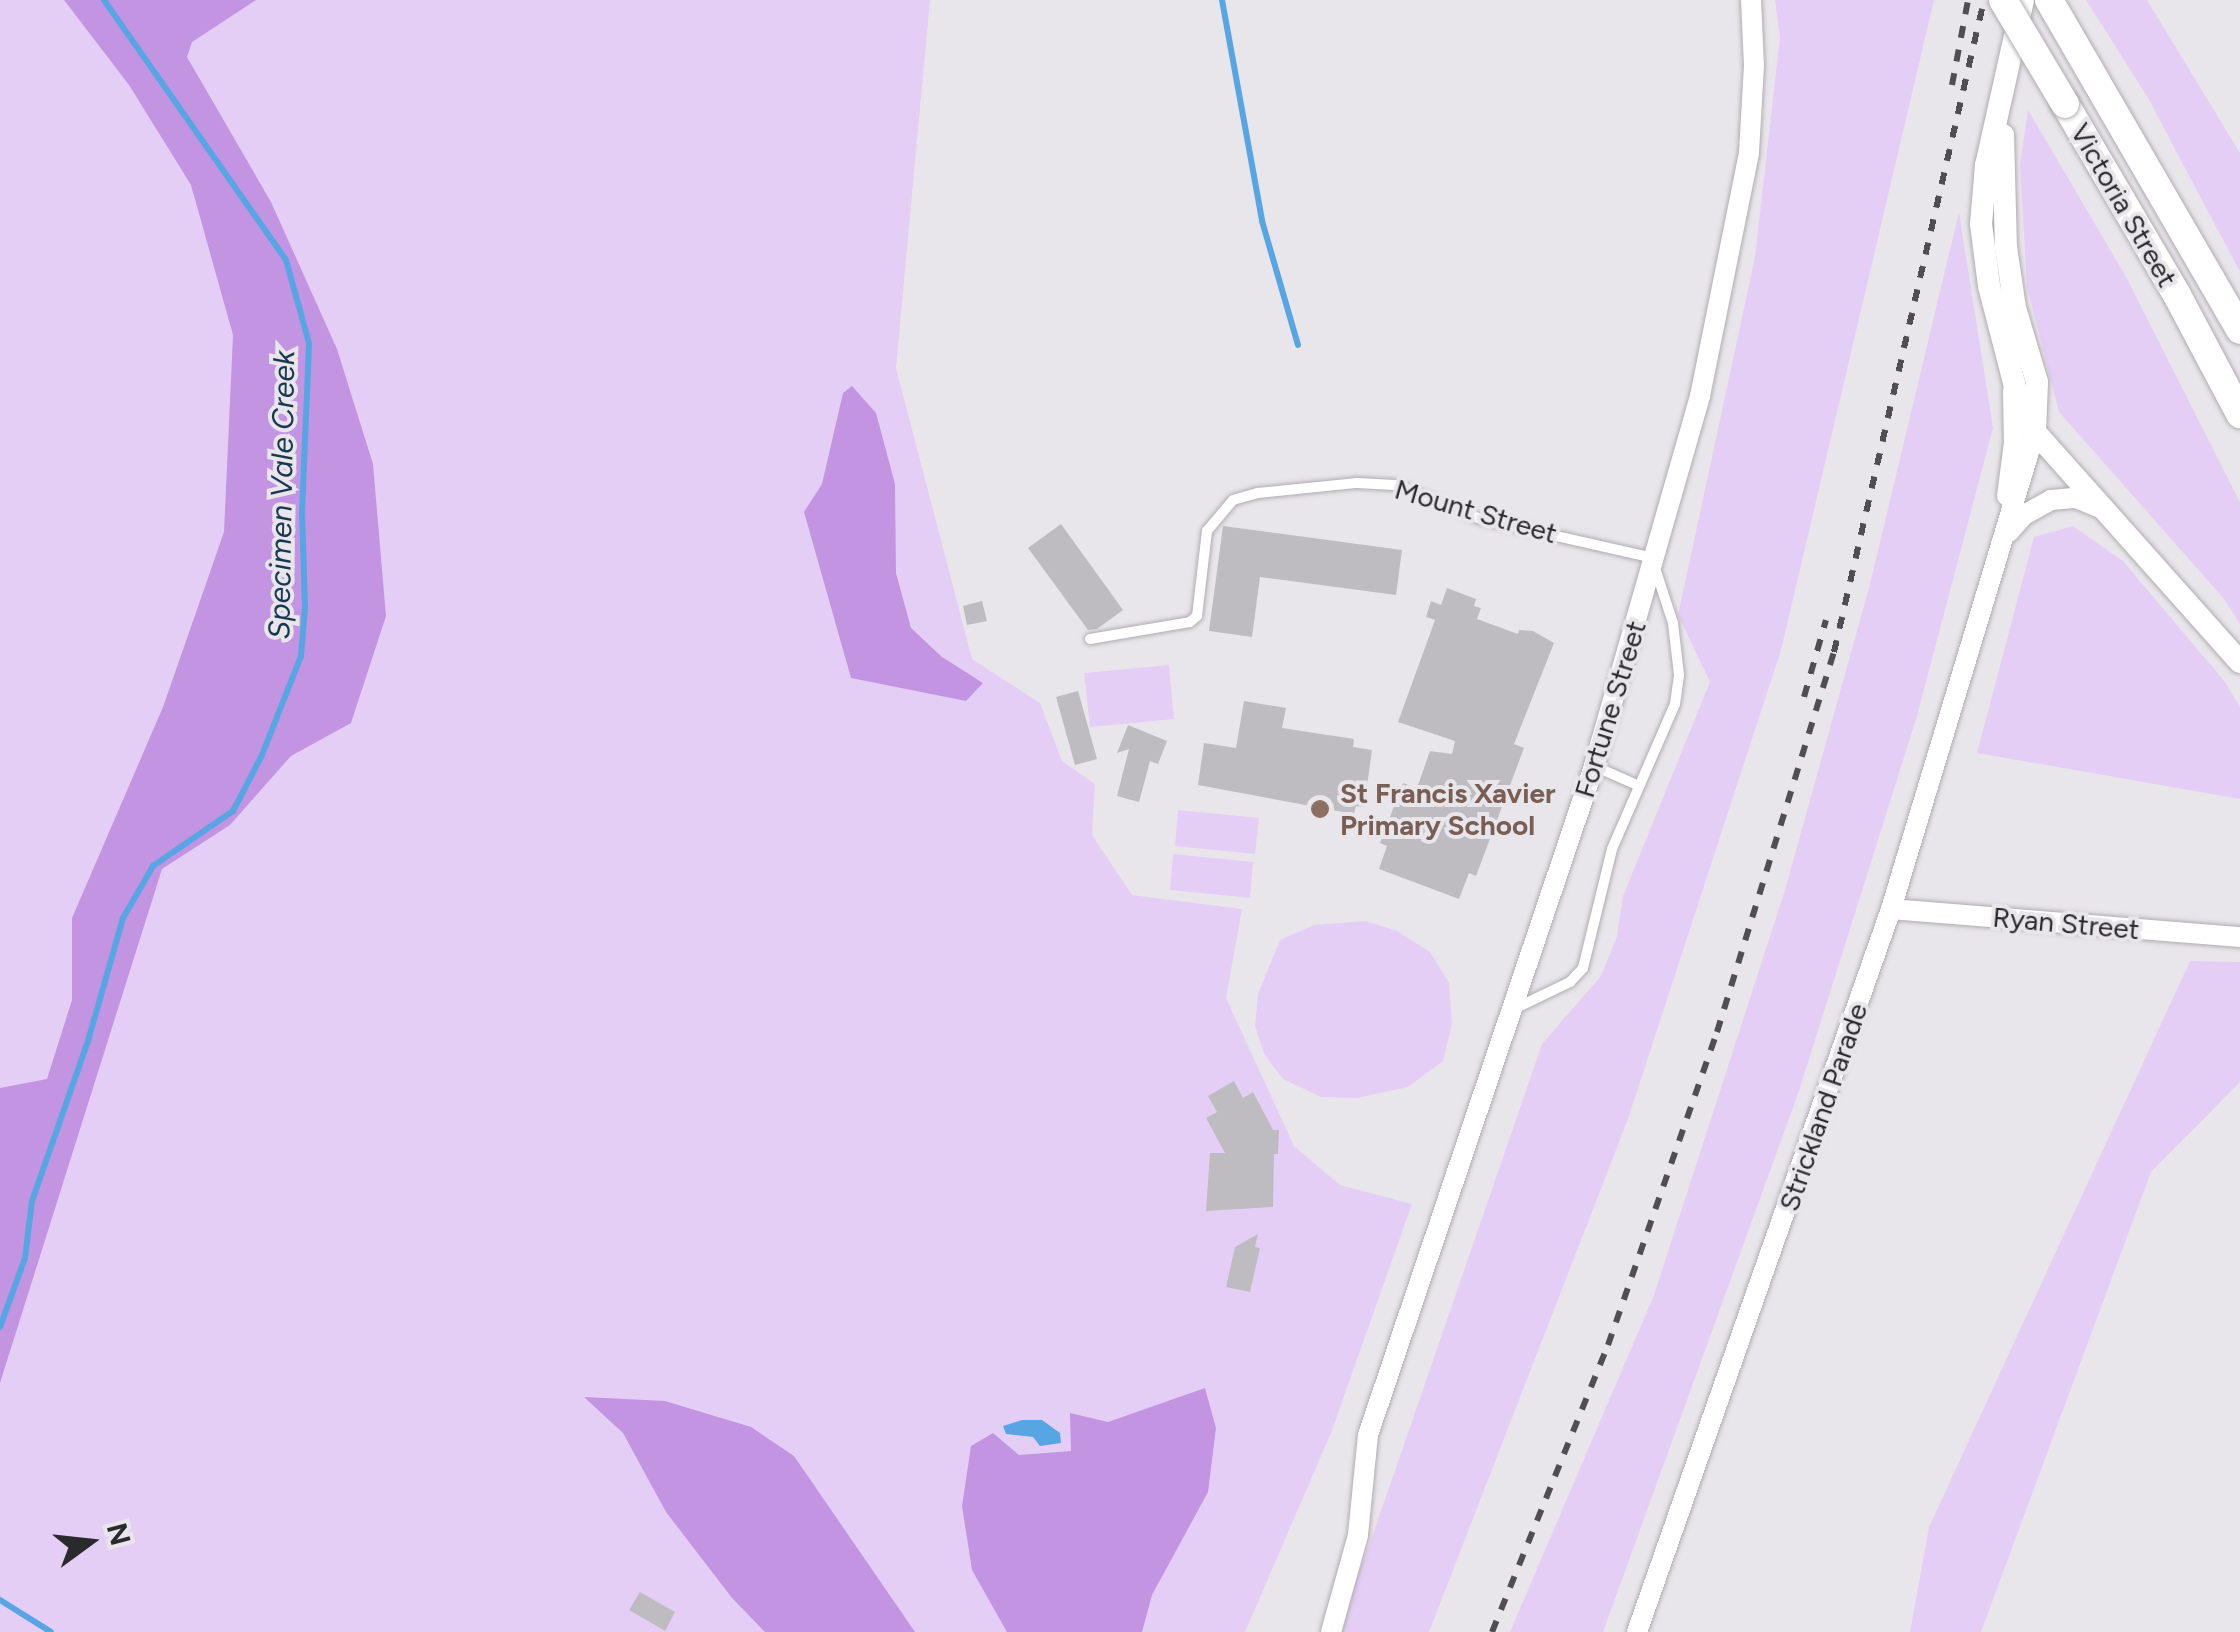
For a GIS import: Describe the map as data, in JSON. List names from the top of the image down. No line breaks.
{"streets":{"main road":["Victoria Street"],"street":["Fortune Street","Ryan Street","Strickland Parade"],"lane":["Mount Street"]},"crossings":[["Mount Street","Fortune Street"],["Ryan Street","Strickland Parade"]],"water":["Specimen Vale Creek"],"places":["St Francis Xavier Primary School"],"north":"right"}
